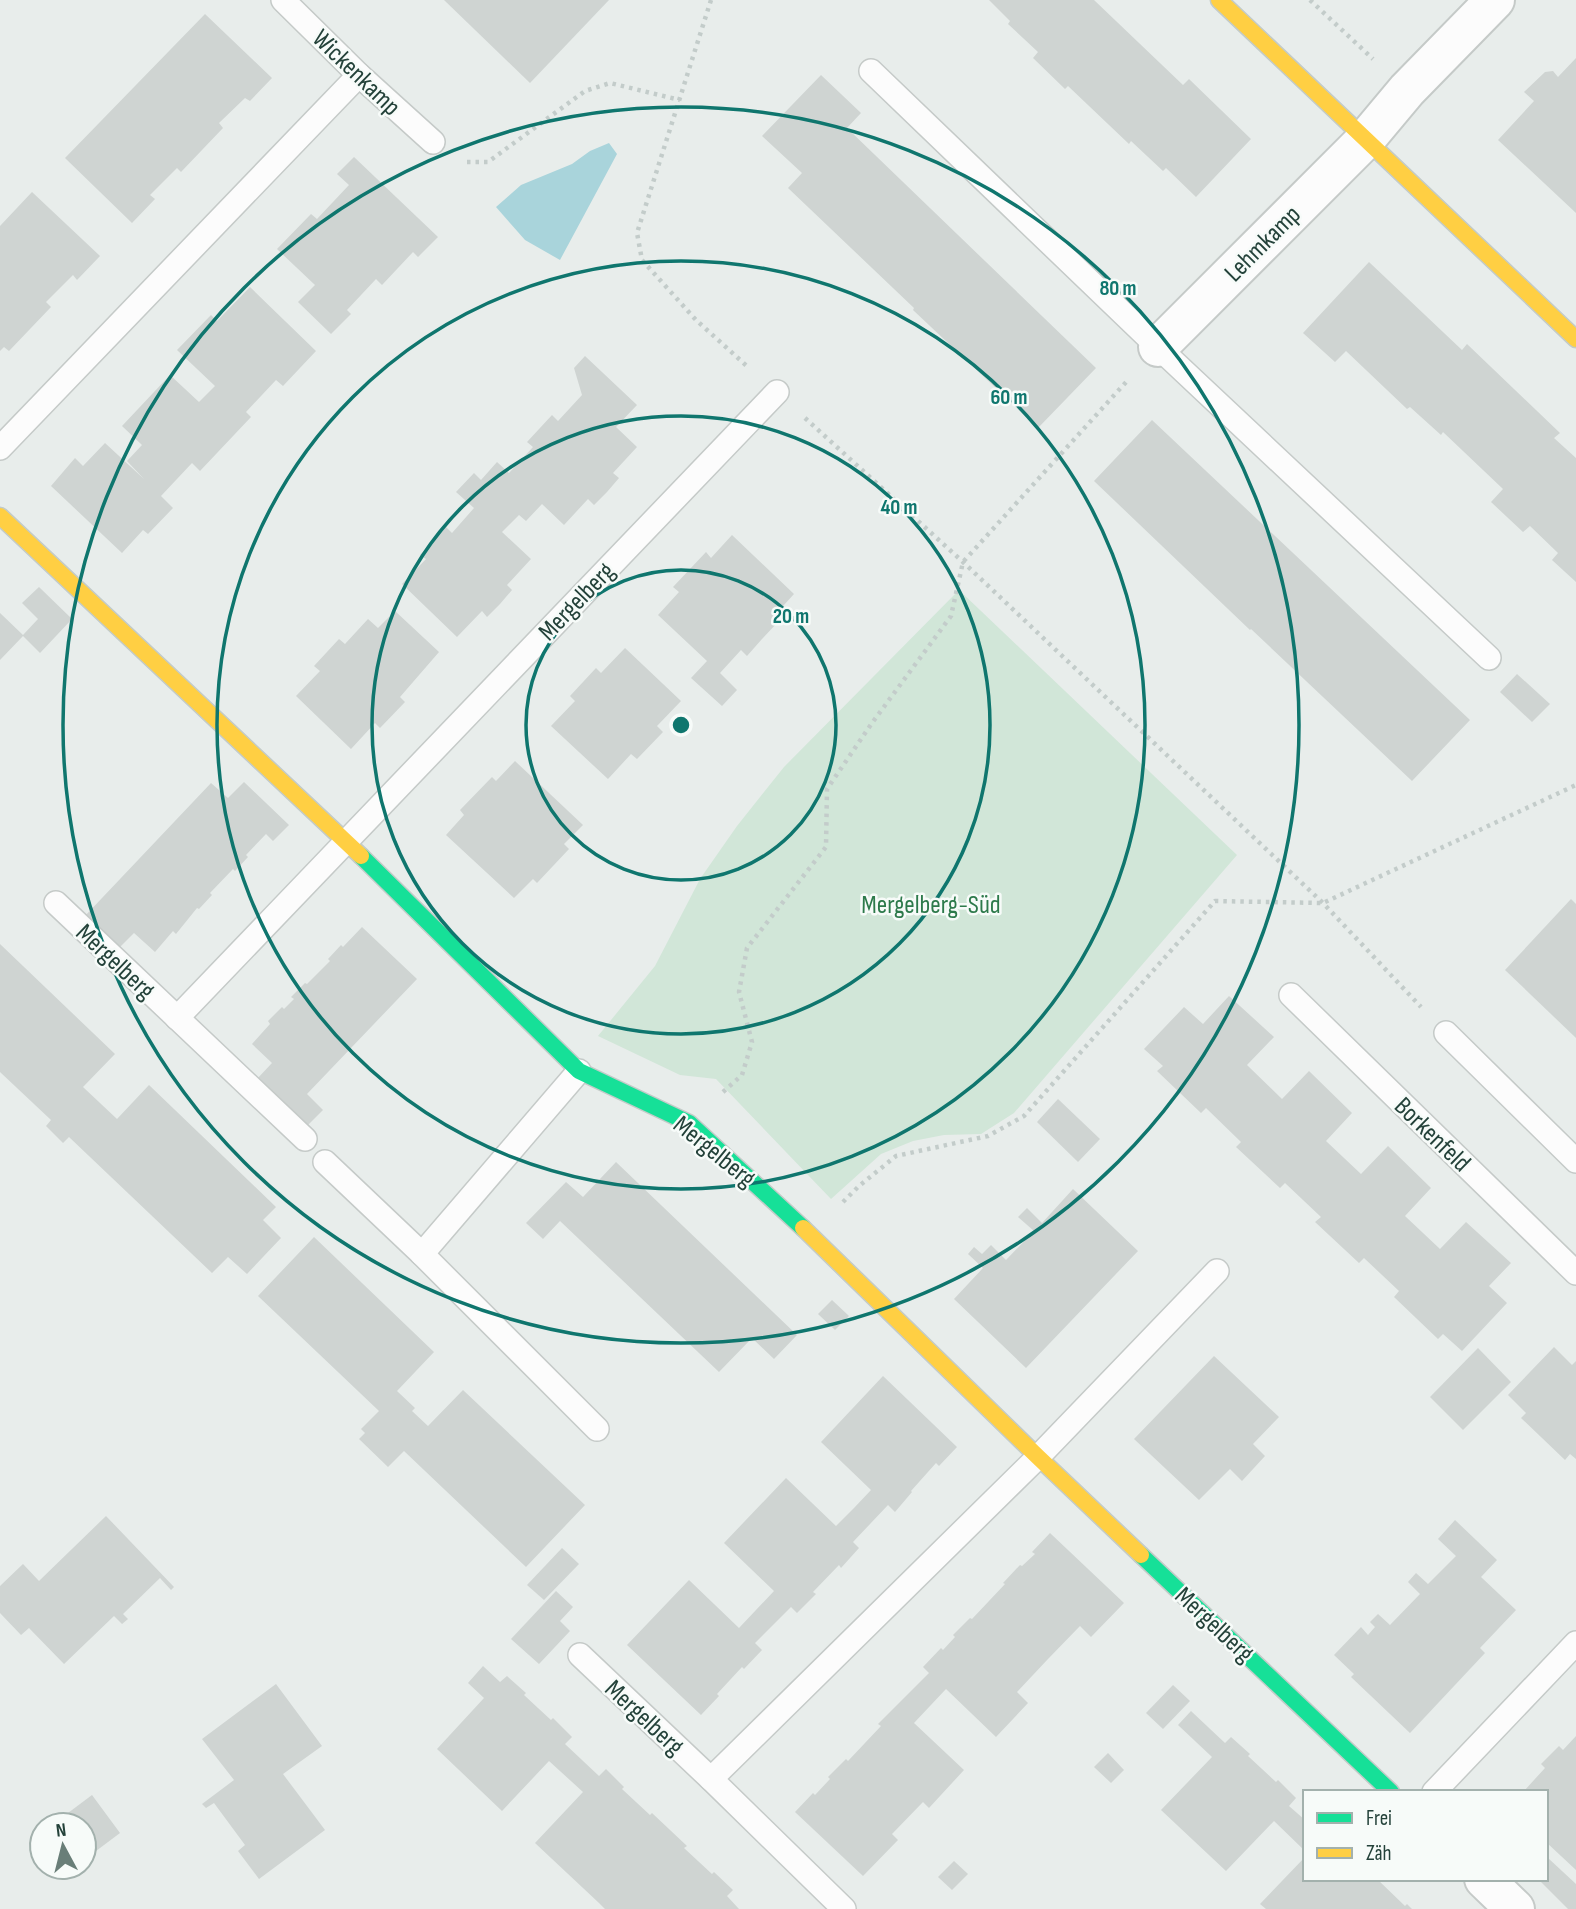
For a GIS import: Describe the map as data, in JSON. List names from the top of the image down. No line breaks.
{"streets":{"street":["Lehmkamp","Mergelberg"],"lane":["Wickenkamp","Borkenfeld"]},"parks":["Mergelberg-Süd"],"legend":["Frei","Zäh"],"north":"top","rings":["80 m","60 m","40 m","20 m"]}
